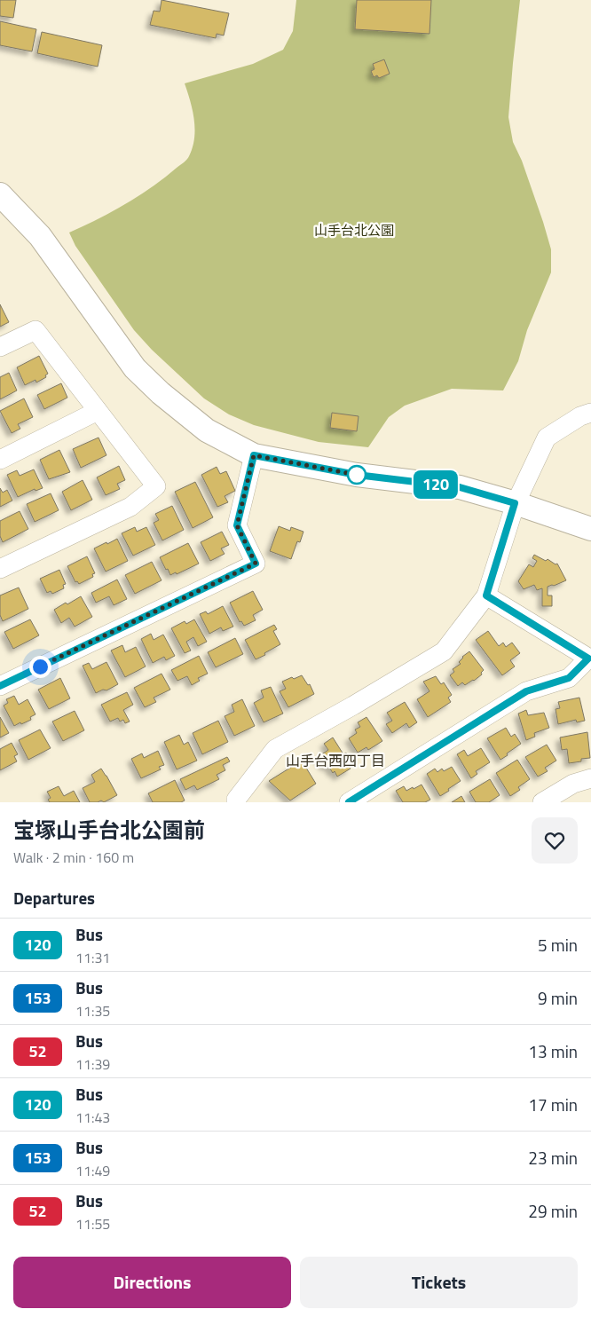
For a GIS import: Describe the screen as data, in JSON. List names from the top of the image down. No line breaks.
{"districts":["山手台西四丁目"],"parks":["山手台北公園"],"lines":["bus line 120"],"page":{"on_map":"120","heading":[["宝塚山手台北公園前","Walk · 2 min · 160 m"],"Departures"],"list":[{"mark":"120","name":"Bus","note":"11:31","value":"5 min"},{"mark":"153","name":"Bus","note":"11:35","value":"9 min"},{"mark":"52","name":"Bus","note":"11:39","value":"13 min"},{"mark":"120","name":"Bus","note":"11:43","value":"17 min"},{"mark":"153","name":"Bus","note":"11:49","value":"23 min"},{"mark":"52","name":"Bus","note":"11:55","value":"29 min"}],"buttons":["Directions","Tickets"]}}
